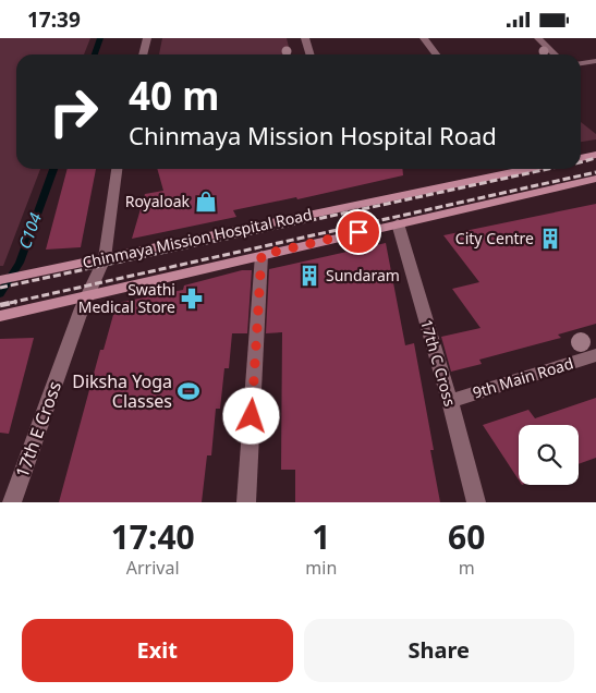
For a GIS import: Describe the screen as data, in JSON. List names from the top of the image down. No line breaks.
{"streets":{"main road":["Chinmaya Mission Hospital Road"],"street":["17th C Cross","9th Main Road","17th E Cross"]},"crossings":[["Chinmaya Mission Hospital Road","17th C Cross"],["Chinmaya Mission Hospital Road","17th E Cross"],["17th C Cross","9th Main Road"]],"water":["C104"],"places":{"shop":["Royaloak"],"building":["City Centre","Sundaram"],"pharmacy":["Swathi Medical Store"],"sports":["Diksha Yoga Classes"]},"page":{"status":"17:39","turn":["40 m","Chinmaya Mission Hospital Road"],"eta":["17:40","Arrival","1","min","60","m"],"buttons":["Exit","Share"]}}
